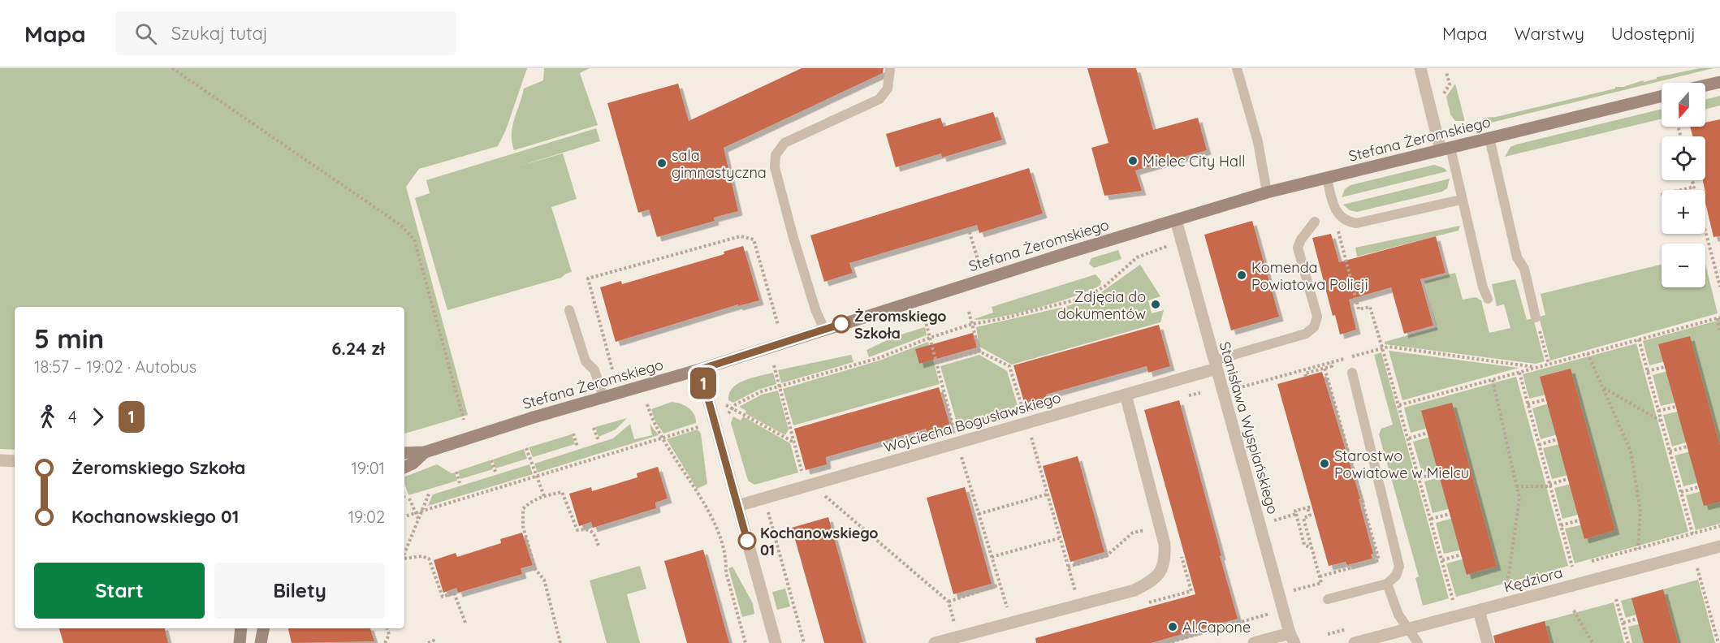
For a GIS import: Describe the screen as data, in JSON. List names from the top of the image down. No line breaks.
{"streets":{"street":["Stefana Żeromskiego","Wojciecha Bogusławskiego","Stanisława Wyspiańskiego","Kędziora"]},"crossings":[["Stefana Żeromskiego","Stanisława Wyspiańskiego"],["Wojciecha Bogusławskiego","Stanisława Wyspiańskiego"]],"places":["Mielec City Hall","sala gimnastyczna","Komenda Powiatowa Policji","Zdjęcia do dokumentów","Żeromskiego Szkoła","Starostwo Powiatowe w Mielcu","Kochanowskiego 01","Al.Capone"],"lines":["bus line 1"],"north":"bottom","page":{"header":"Mapa","search":"Szukaj tutaj","nav":["Mapa","Warstwy","Udostępnij"],"on_map":"1","map_buttons":["+","−"],"heading":["5 min","18:57 – 19:02 · Autobus","6.24 zł"],"legs":["4","1"],"list":[{"name":"Żeromskiego Szkoła","value":"19:01"},{"name":"Kochanowskiego 01","value":"19:02"}],"buttons":["Start","Bilety"]}}
